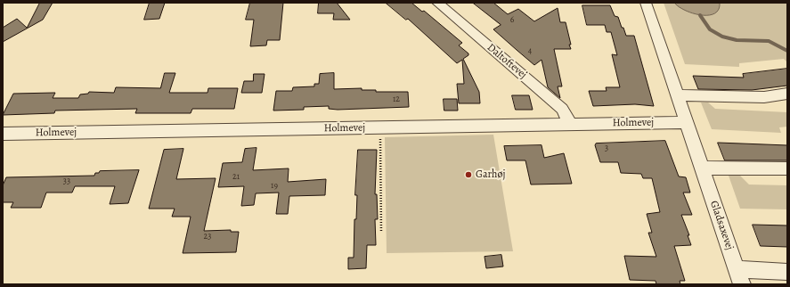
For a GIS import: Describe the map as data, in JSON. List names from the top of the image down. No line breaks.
{"streets":{"street":["Daltoftevej","Holmevej","Gladsaxevej"]},"crossings":[["Daltoftevej","Holmevej"],["Holmevej","Gladsaxevej"]],"places":["Garhøj"],"house_numbers":["6","4","12","3","21","33","19","23"]}
